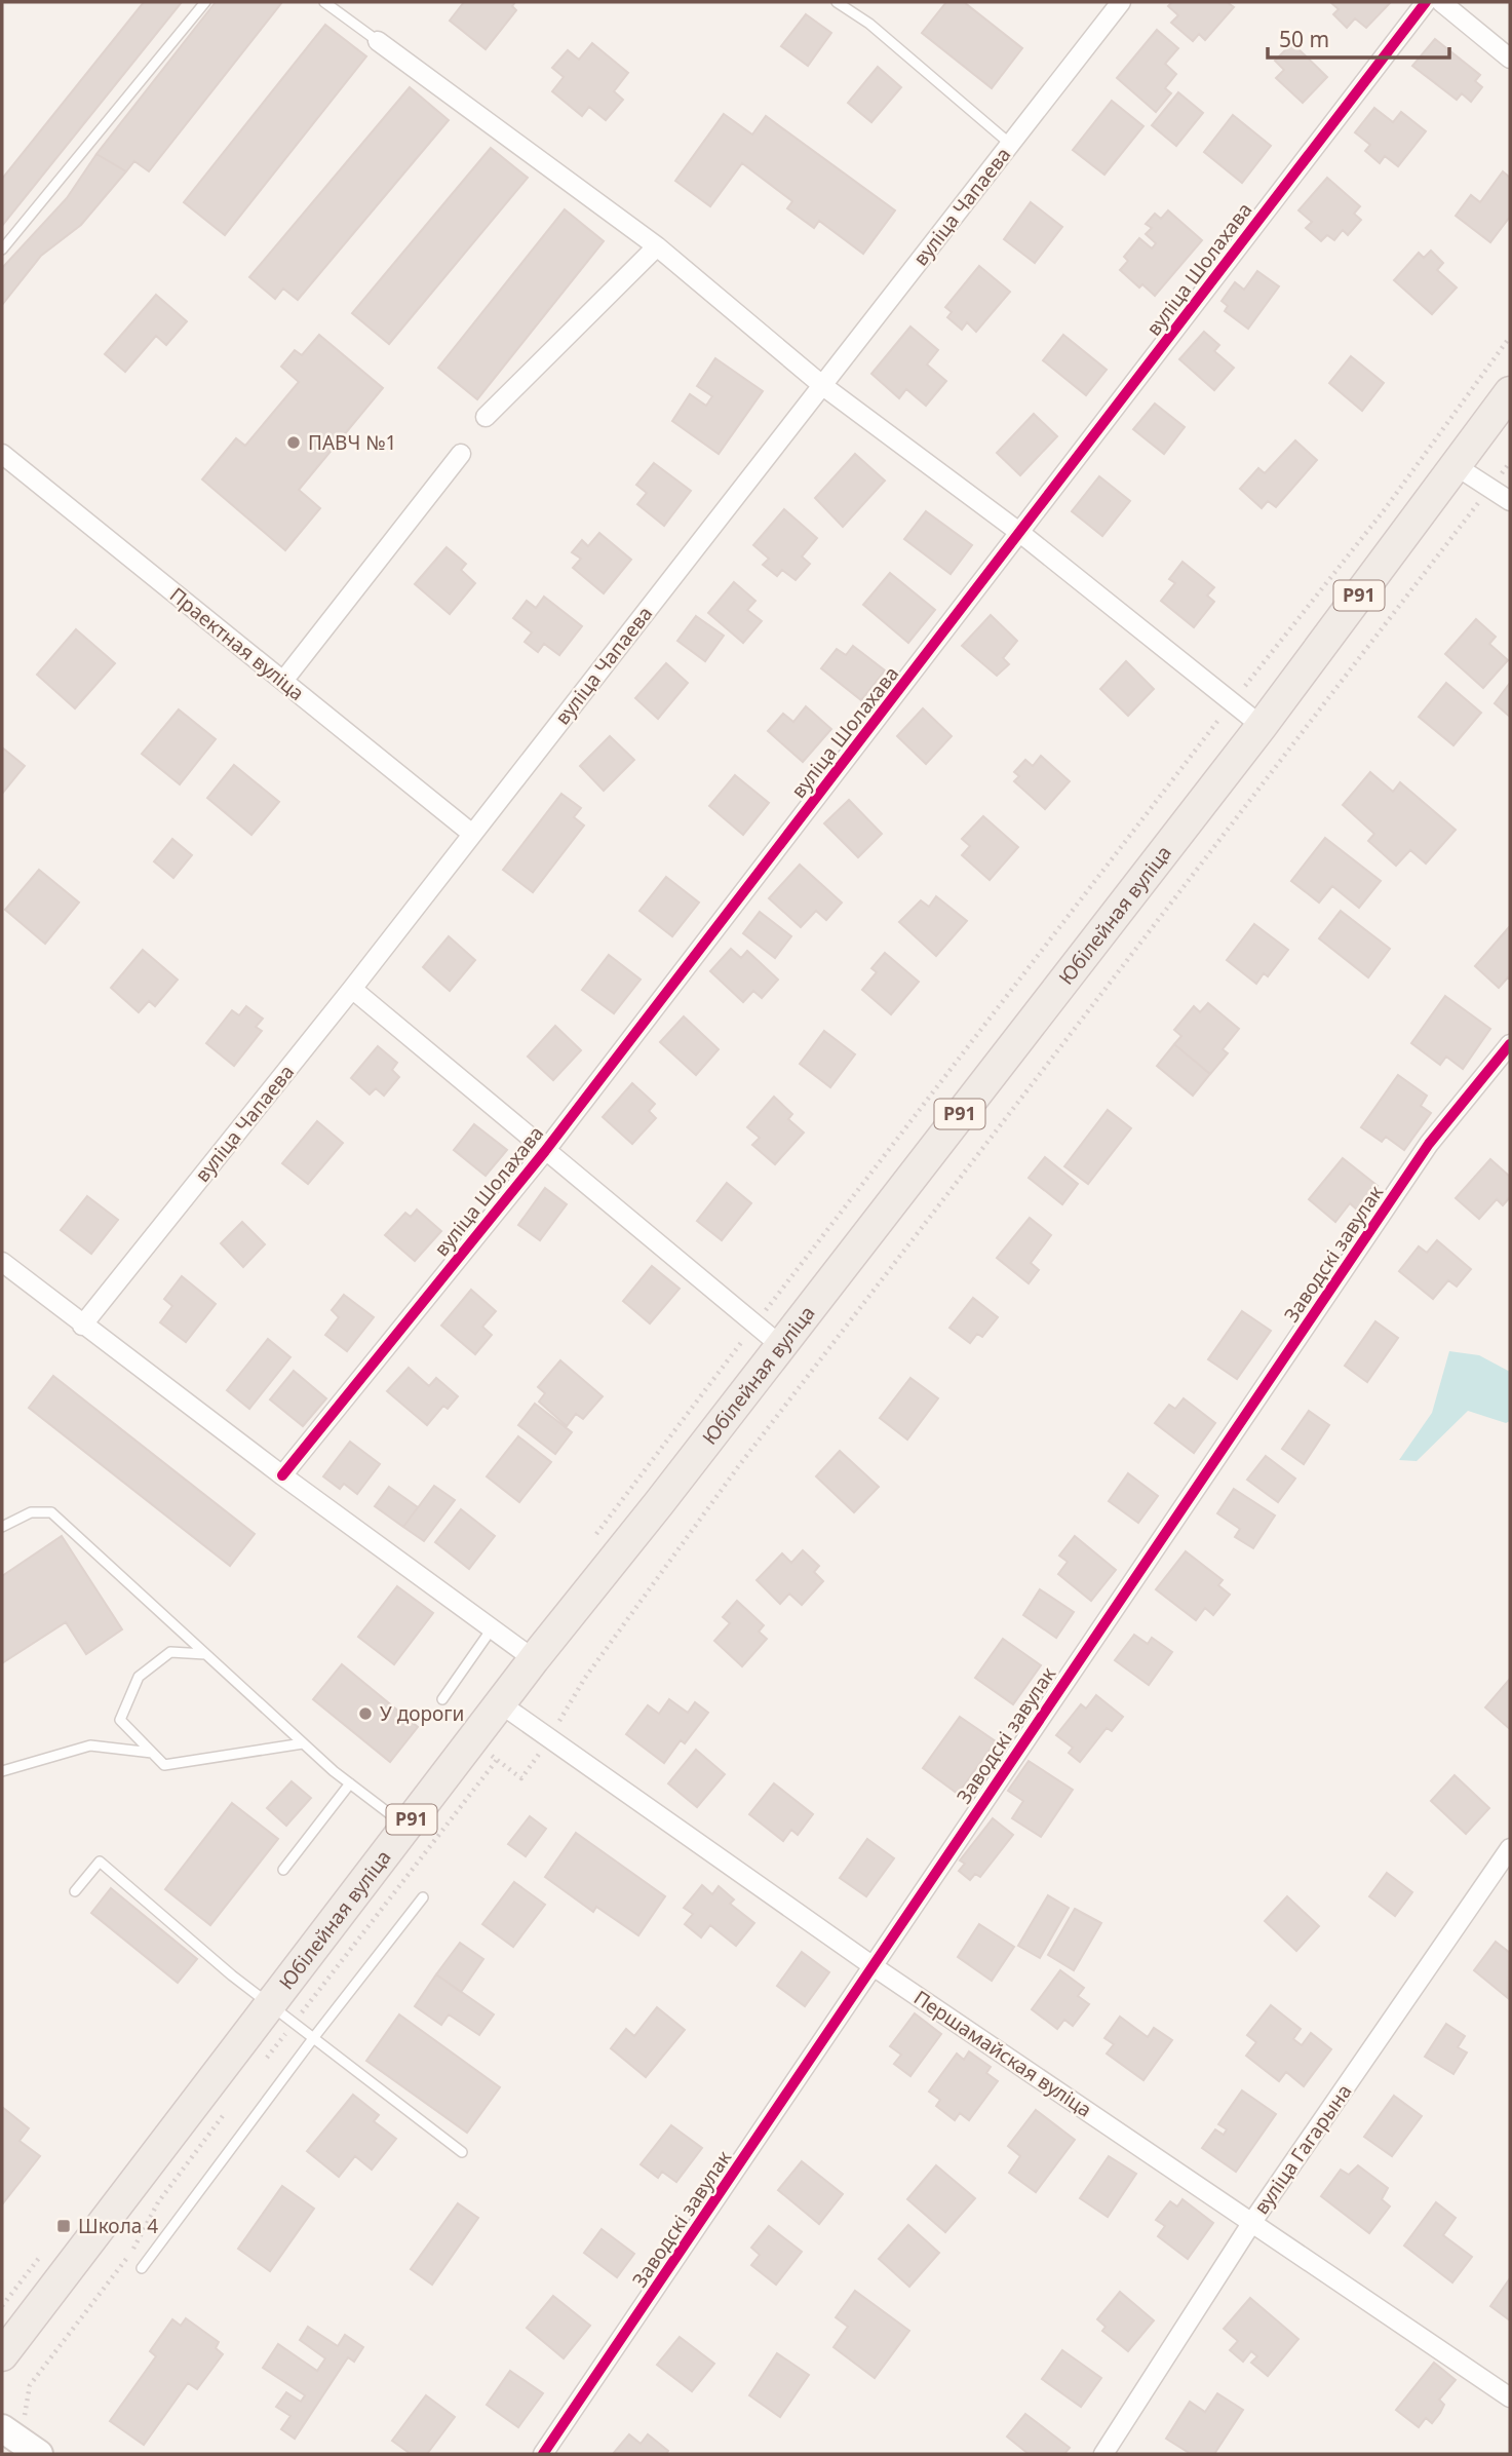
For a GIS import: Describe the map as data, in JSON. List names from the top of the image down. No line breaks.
{"streets":{"main road":["Р91","Юбілейная вуліца"],"street":["вуліца Чапаева","вуліца Шолахава","Праектная вуліца","Заводскі завулак","Першамайская вуліца","вуліца Гагарына"]},"crossings":[["вуліца Чапаева","Праектная вуліца"],["Юбілейная вуліца","Першамайская вуліца"],["Заводскі завулак","Першамайская вуліца"],["Першамайская вуліца","вуліца Гагарына"]],"places":{"other":["ПАВЧ №1","У дороги"],"transit":["Школа 4"]},"scale_bar":"50 m"}
